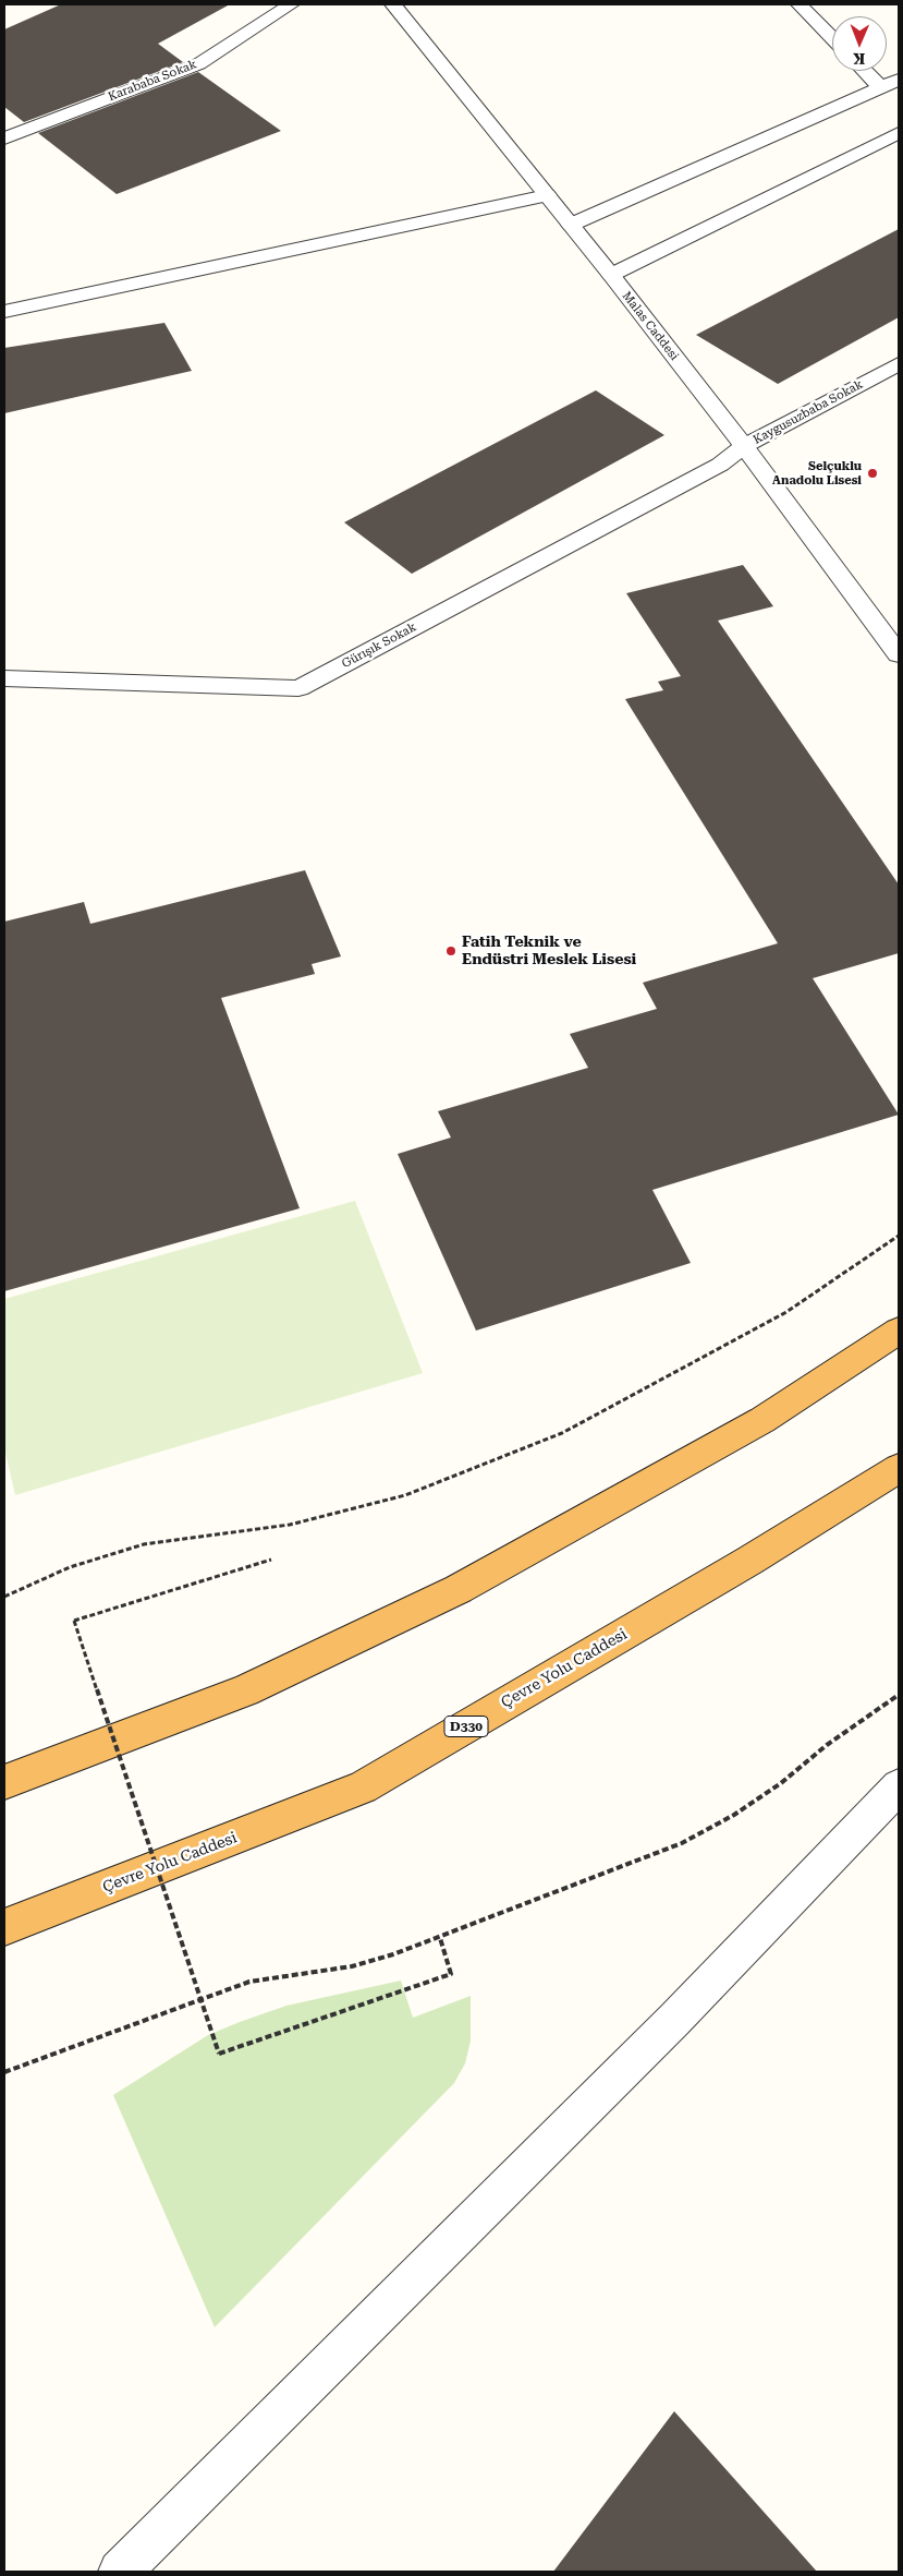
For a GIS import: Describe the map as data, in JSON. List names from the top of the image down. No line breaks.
{"streets":{"highway":["Çevre Yolu Caddesi","D330"],"street":["Karababa Sokak","Malas Caddesi","Kaygusuzbaba Sokak","Gürışık Sokak"]},"crossings":[["Malas Caddesi","Kaygusuzbaba Sokak"],["Kaygusuzbaba Sokak","Gürışık Sokak"]],"places":["Selçuklu Anadolu Lisesi","Fatih Teknik ve Endüstri Meslek Lisesi"],"north":"bottom"}
